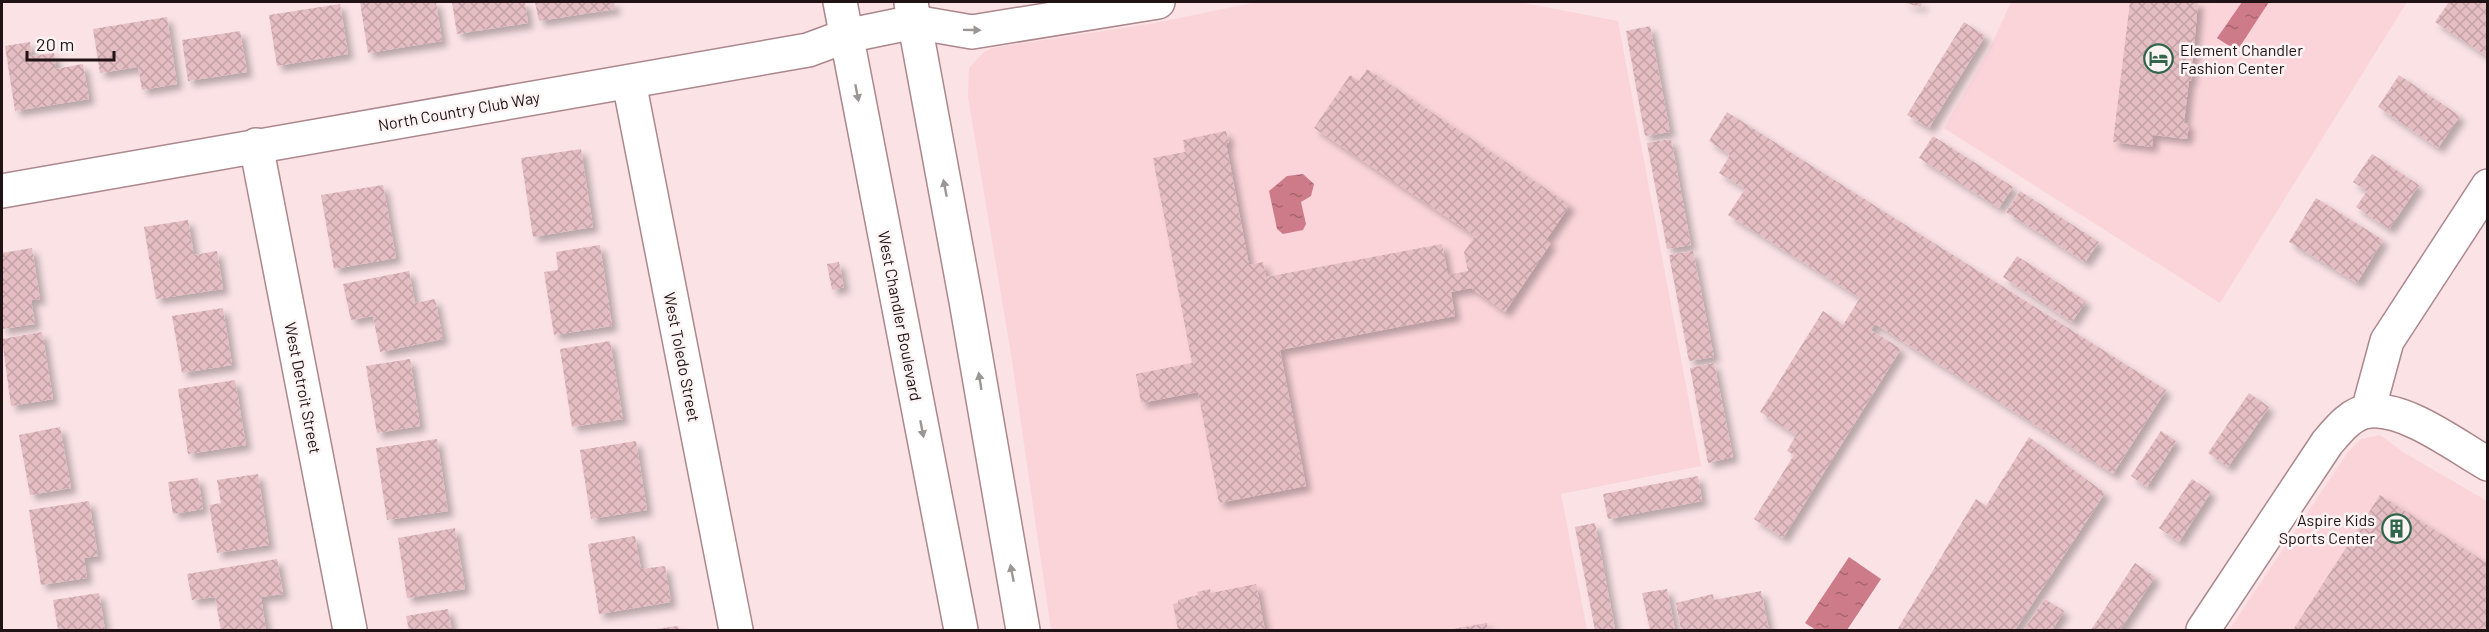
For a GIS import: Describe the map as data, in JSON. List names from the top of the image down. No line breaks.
{"streets":{"street":["North Country Club Way","West Chandler Boulevard","West Toledo Street","West Detroit Street"]},"crossings":[["North Country Club Way","West Chandler Boulevard"],["North Country Club Way","West Toledo Street"],["North Country Club Way","West Detroit Street"]],"places":{"hotel":["Element Chandler Fashion Center"],"building":["Aspire Kids Sports Center"]},"scale_bar":"20 m"}
